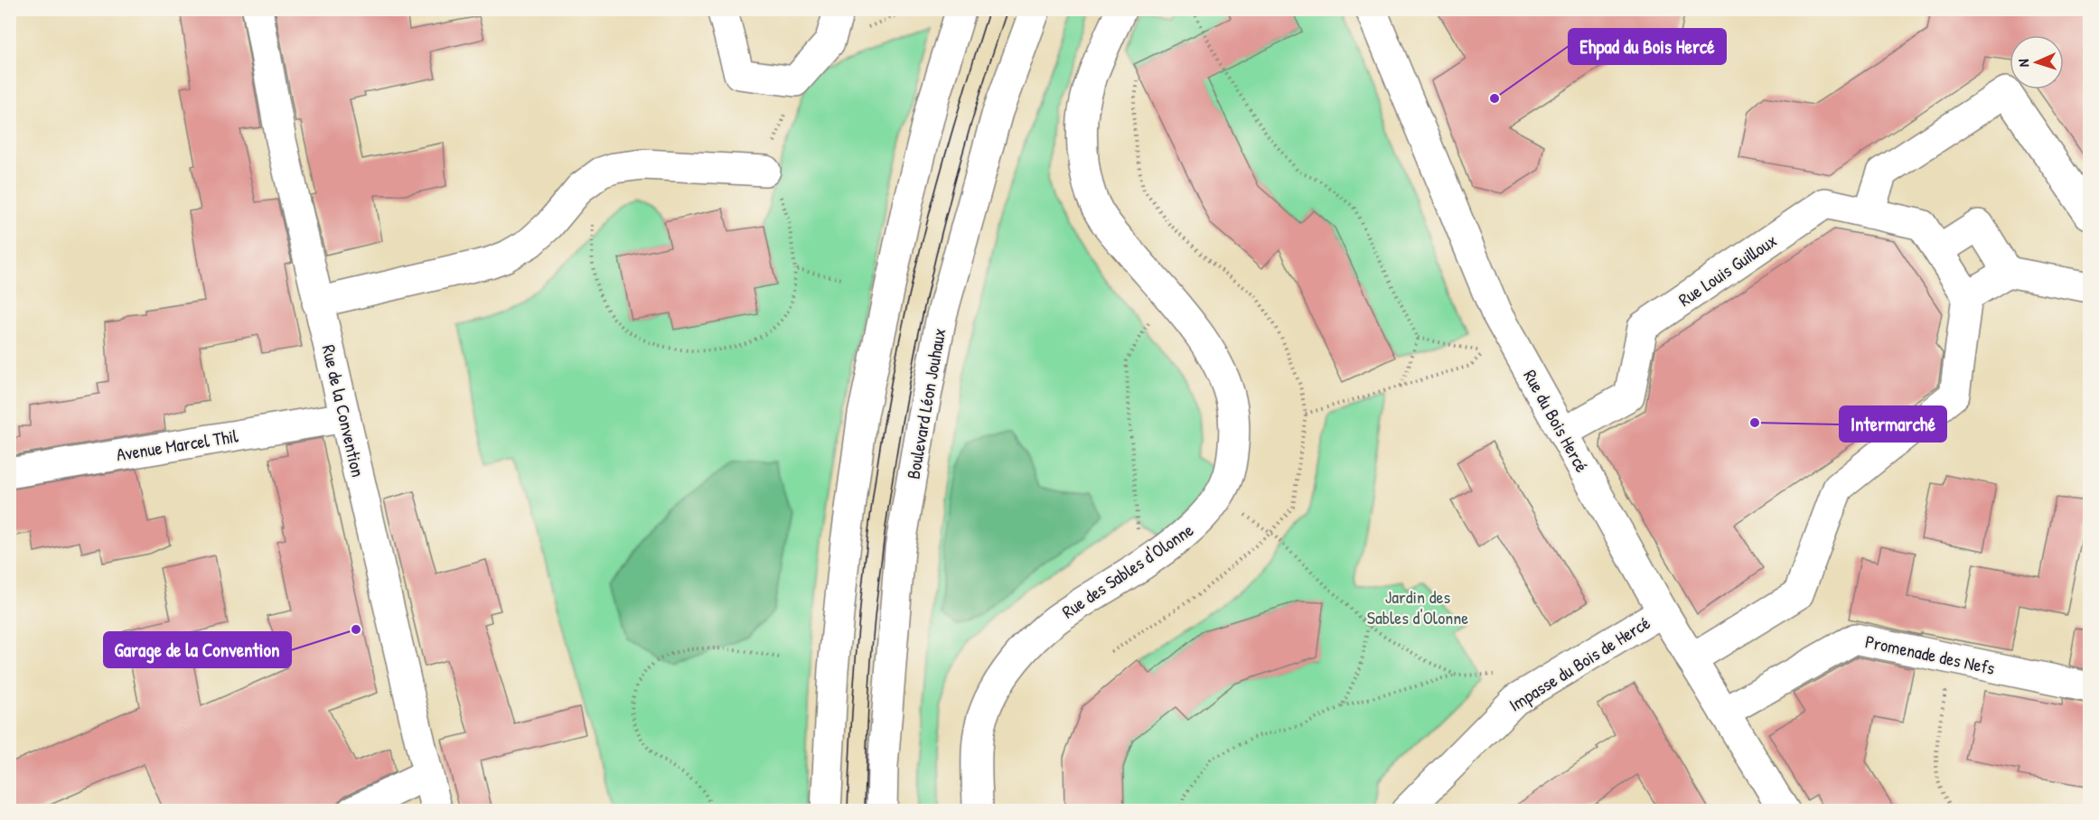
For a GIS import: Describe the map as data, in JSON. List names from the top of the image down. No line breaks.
{"streets":{"street":["Rue Louis Guilloux","Boulevard Léon Jouhaux","Rue de la Convention","Rue du Bois Hercé","Avenue Marcel Thil","Rue des Sables d'Olonne","Promenade des Nefs","Impasse du Bois de Hercé"]},"crossings":[["Rue Louis Guilloux","Rue du Bois Hercé"],["Rue de la Convention","Avenue Marcel Thil"],["Rue du Bois Hercé","Promenade des Nefs"],["Rue du Bois Hercé","Impasse du Bois de Hercé"]],"parks":["Jardin des Sables d'Olonne"],"places":["Ehpad du Bois Hercé","Intermarché","Garage de la Convention"],"north":"left"}
